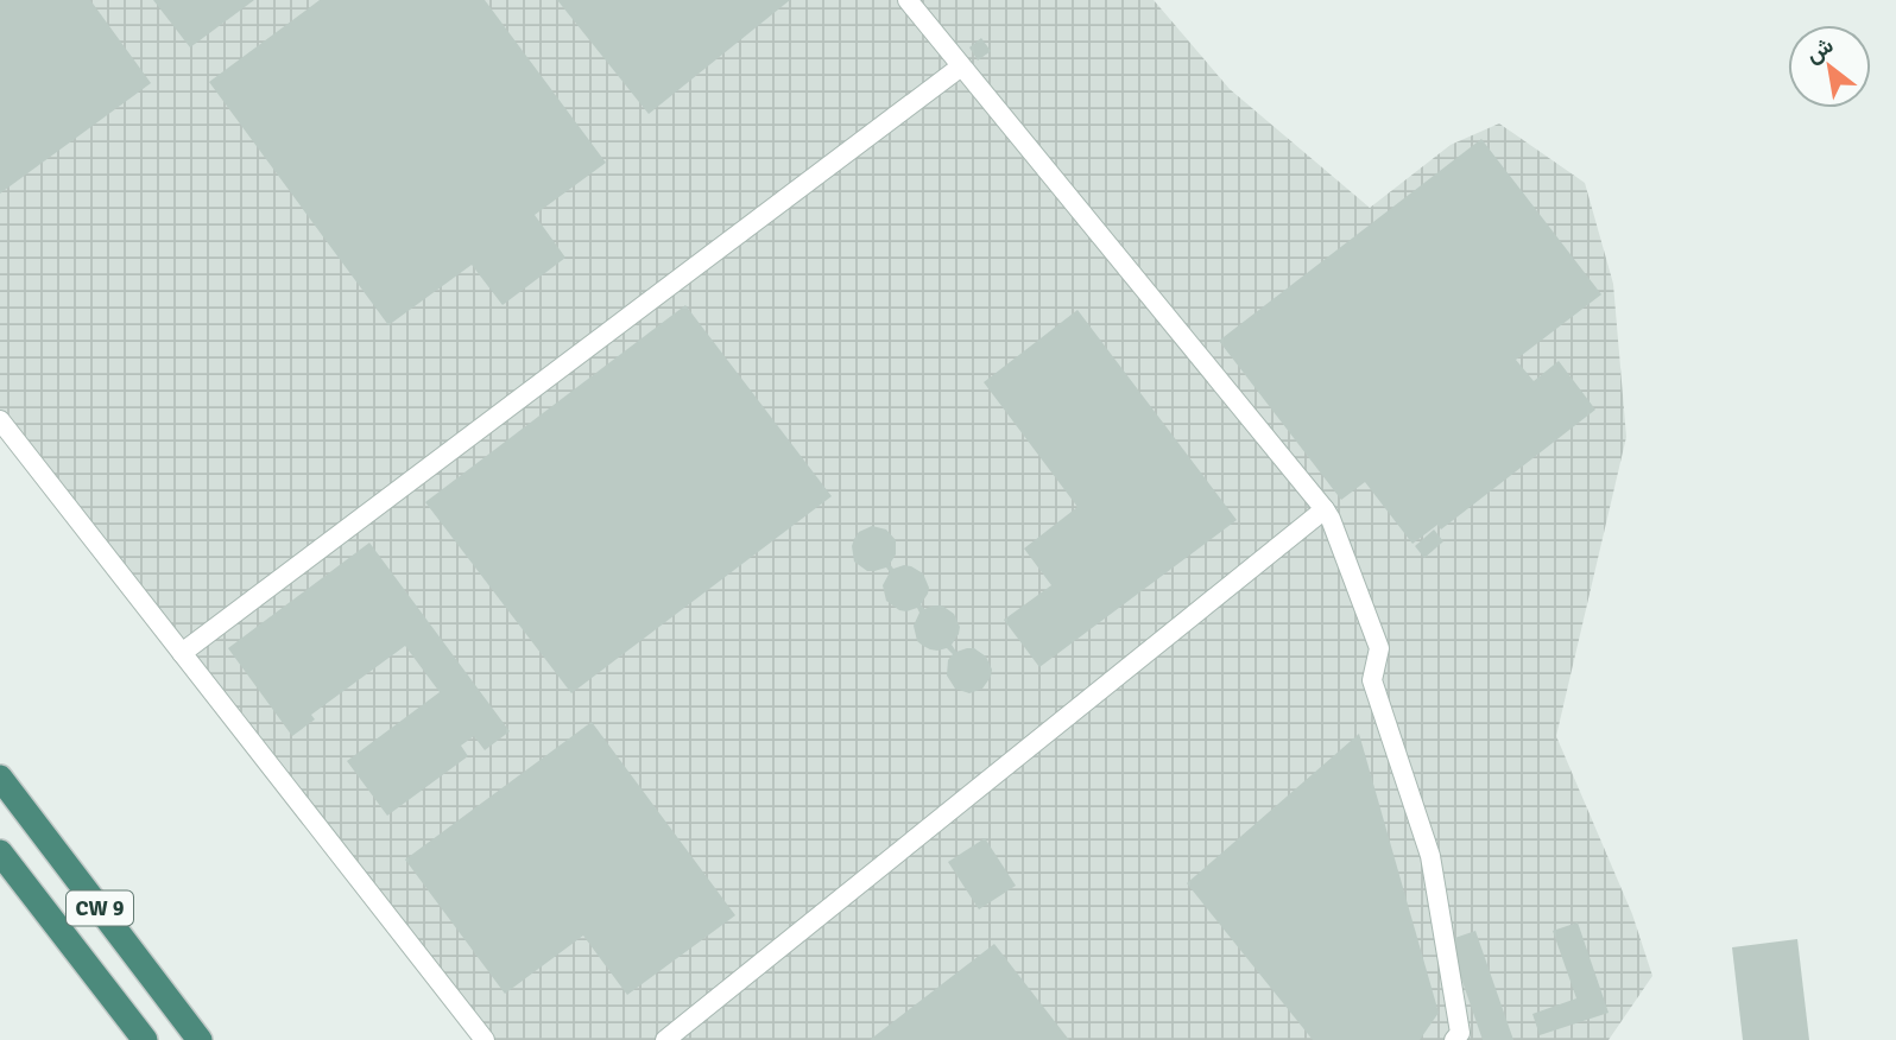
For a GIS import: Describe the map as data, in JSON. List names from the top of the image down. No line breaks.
{"streets":{"highway":["CW 9"]},"north":"top left"}
